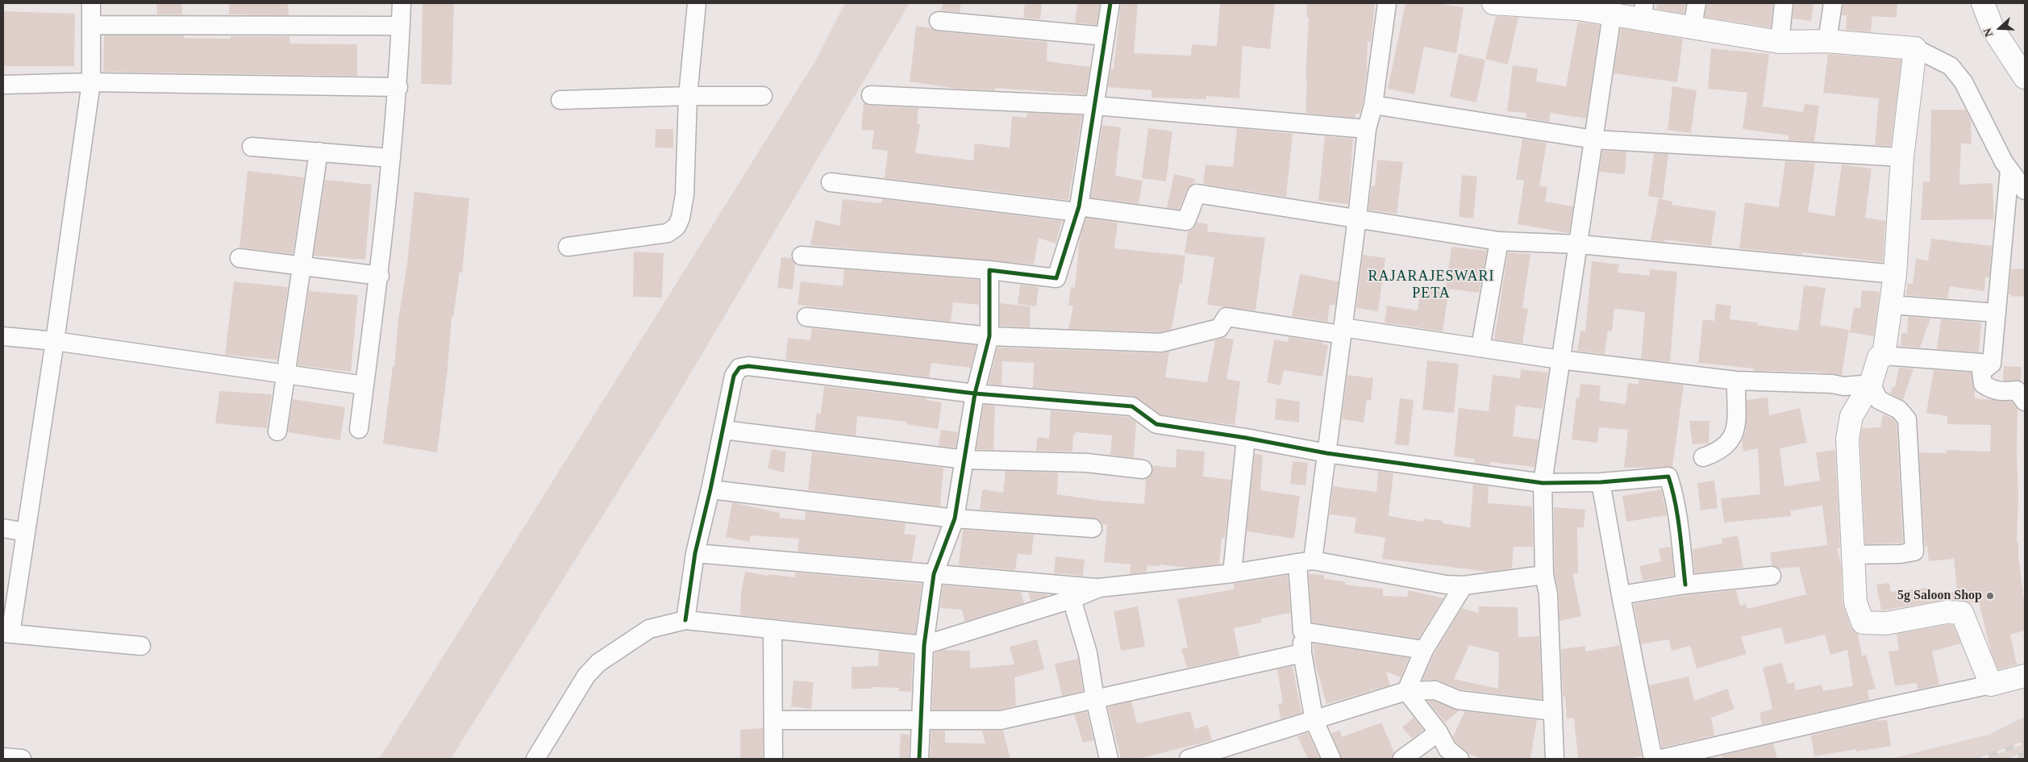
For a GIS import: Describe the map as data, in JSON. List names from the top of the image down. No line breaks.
{"districts":["RAJARAJESWARI PETA"],"places":["5g Saloon Shop"],"north":"left"}
